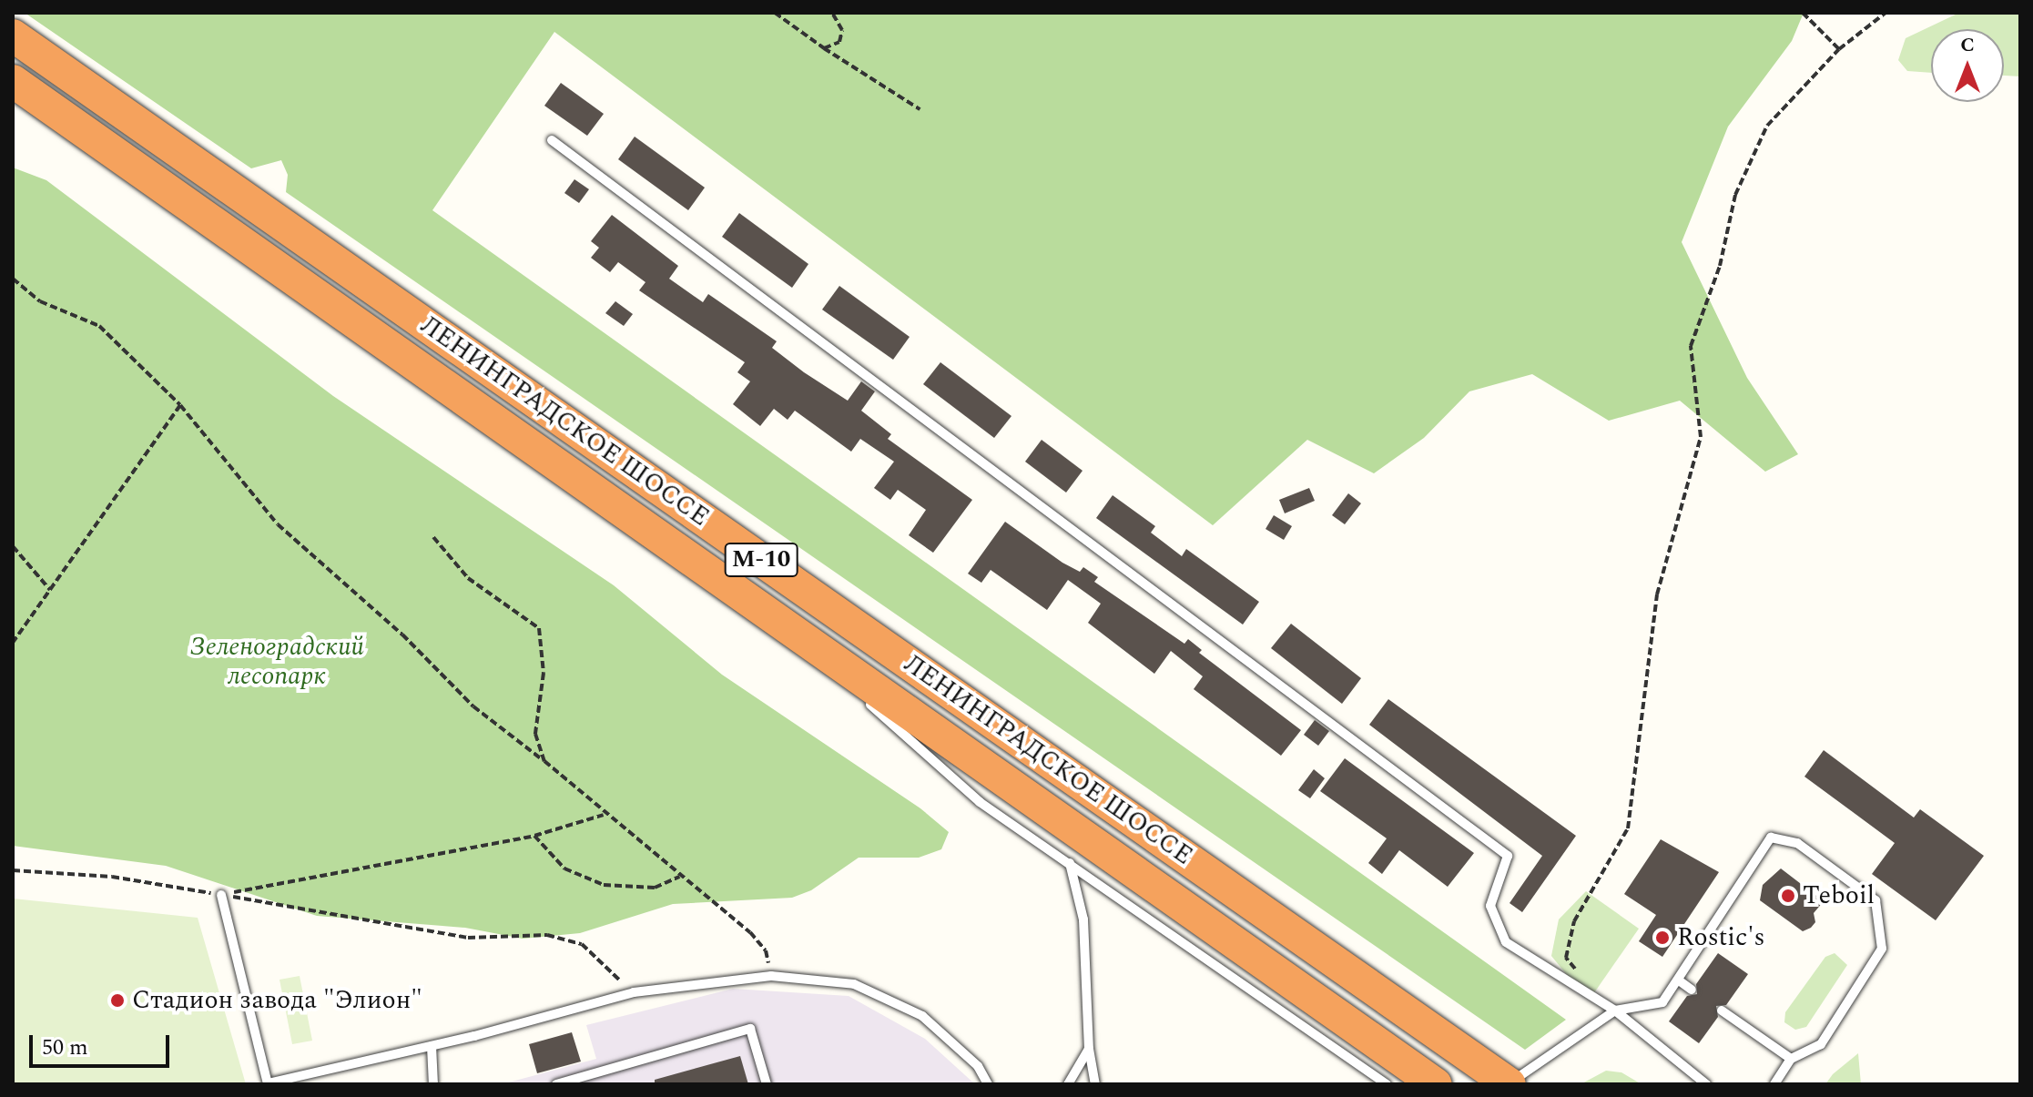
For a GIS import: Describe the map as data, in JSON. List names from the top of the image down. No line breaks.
{"streets":{"highway":["ЛЕНИНГРАДСКОЕ ШОССЕ","М-10"]},"parks":["Зеленоградский лесопарк"],"places":["Teboil","Rostic's","Стадион завода \"Элион\""],"scale_bar":"50 m","north":"top"}
